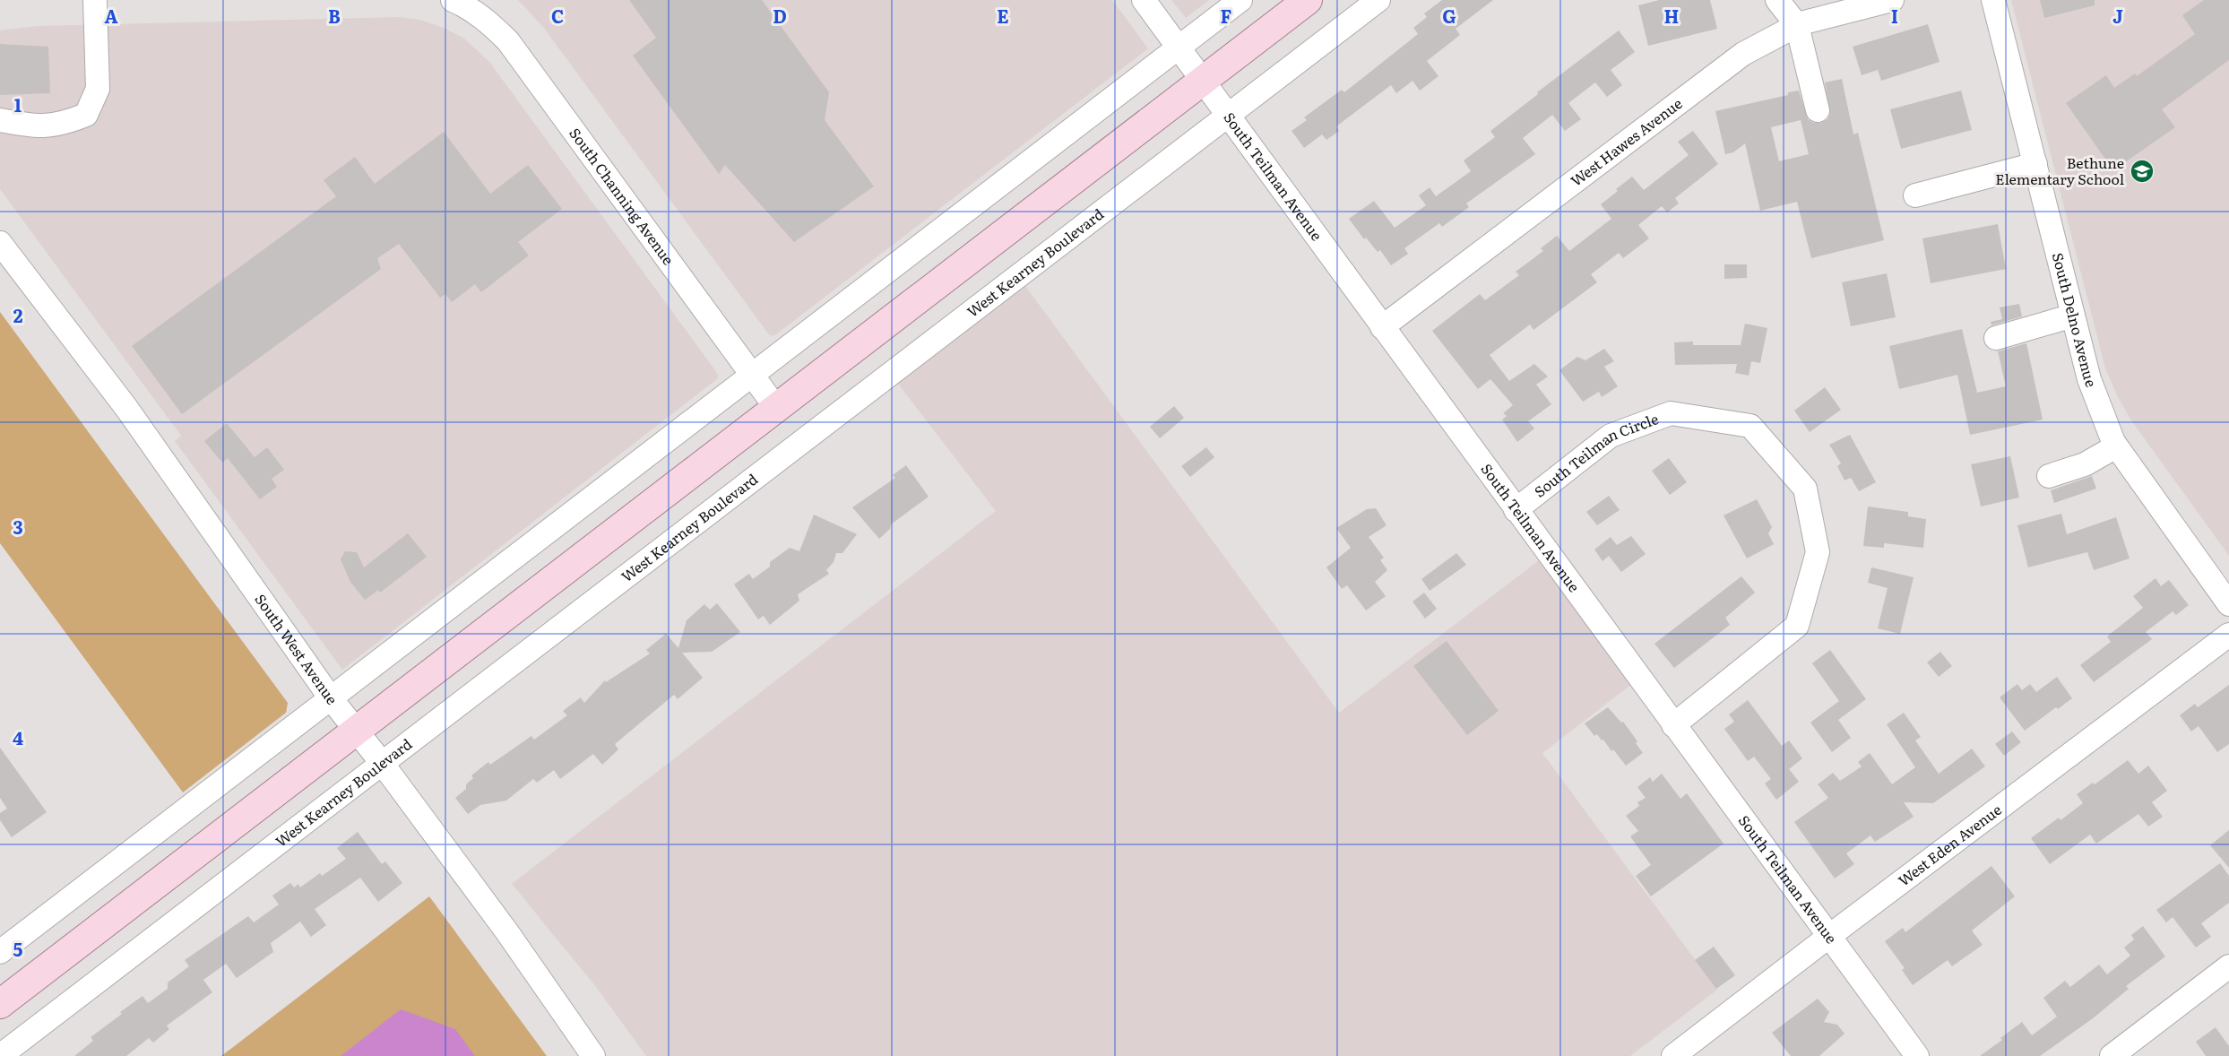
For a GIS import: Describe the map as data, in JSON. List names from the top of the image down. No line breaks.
{"streets":{"street":["West Hawes Avenue","South Teilman Avenue","South Channing Avenue","West Kearney Boulevard","South Delno Avenue","South Teilman Circle","South West Avenue","West Eden Avenue"]},"crossings":[["West Hawes Avenue","South Teilman Avenue"],["South Teilman Avenue","West Kearney Boulevard"],["South Teilman Avenue","South Teilman Circle"],["South Teilman Avenue","West Eden Avenue"],["West Kearney Boulevard","South West Avenue"]],"places":{"school or university":["Bethune Elementary School"]},"grid":{"columns":["A","B","C","D","E","F","G","H","I","J"],"rows":["1","2","3","4","5"]}}
